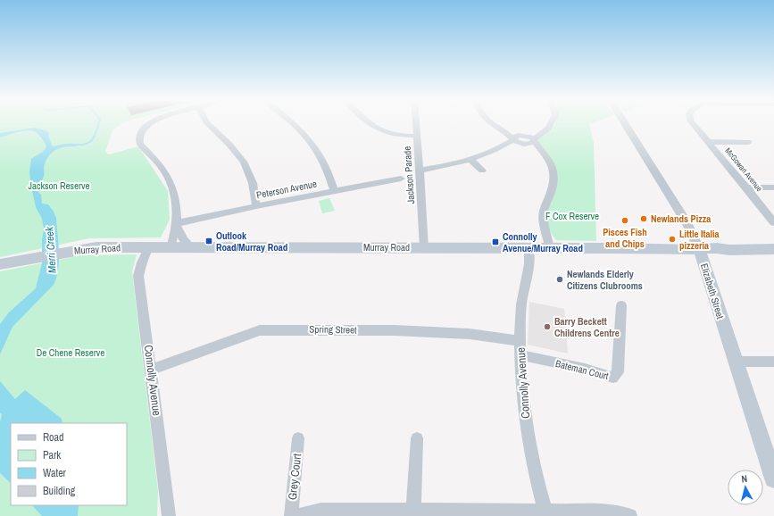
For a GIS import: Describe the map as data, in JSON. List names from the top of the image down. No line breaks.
{"streets":{"main road":["Murray Road","Elizabeth Street"],"street":["McGowan Avenue","Jackson Parade","Peterson Avenue","Spring Street","Bateman Court","Connolly Avenue","Grey Court"]},"crossings":[["Jackson Parade","Murray Road"],["Murray Road","Elizabeth Street"],["Murray Road","Connolly Avenue"],["Spring Street","Connolly Avenue"],["Bateman Court","Connolly Avenue"]],"water":["Merri Creek"],"parks":["Jackson Reserve","F Cox Reserve","De Chene Reserve"],"places":{"other":["Newlands Pizza","Pisces Fish and Chips","Little Italia pizzeria","Newlands Elderly Citizens Clubrooms","Barry Beckett Childrens Centre"],"transit":["Outlook Road/Murray Road","Connolly Avenue/Murray Road"]},"legend":["Road","Park","Water","Building"],"north":"top"}
